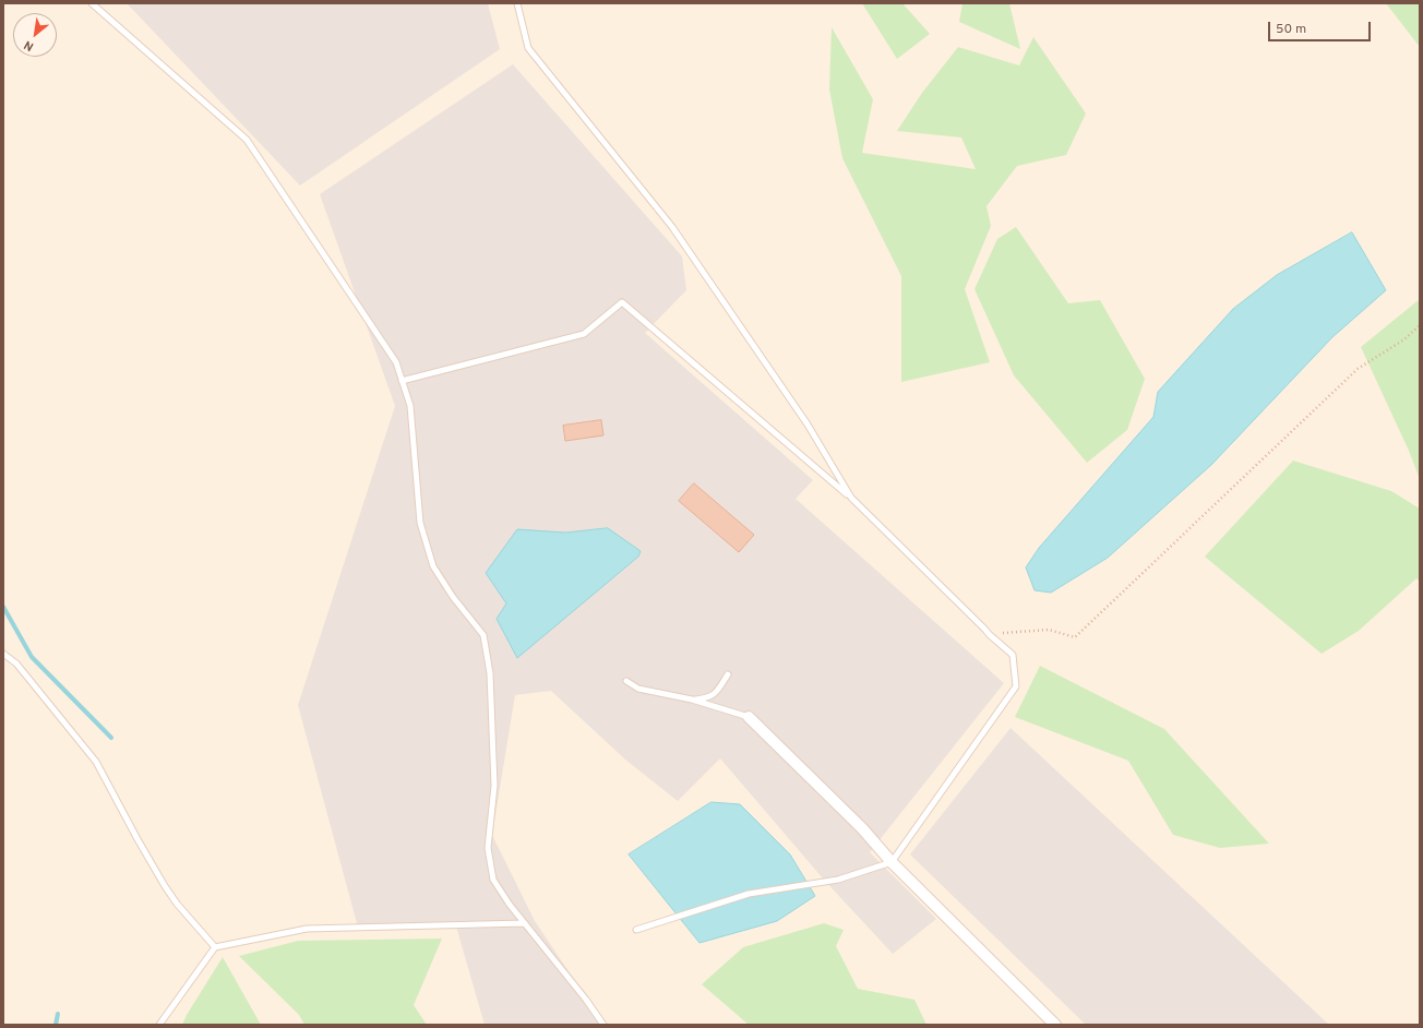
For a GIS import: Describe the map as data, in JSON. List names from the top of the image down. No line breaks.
{"scale_bar":"50 m","north":"bottom left"}
